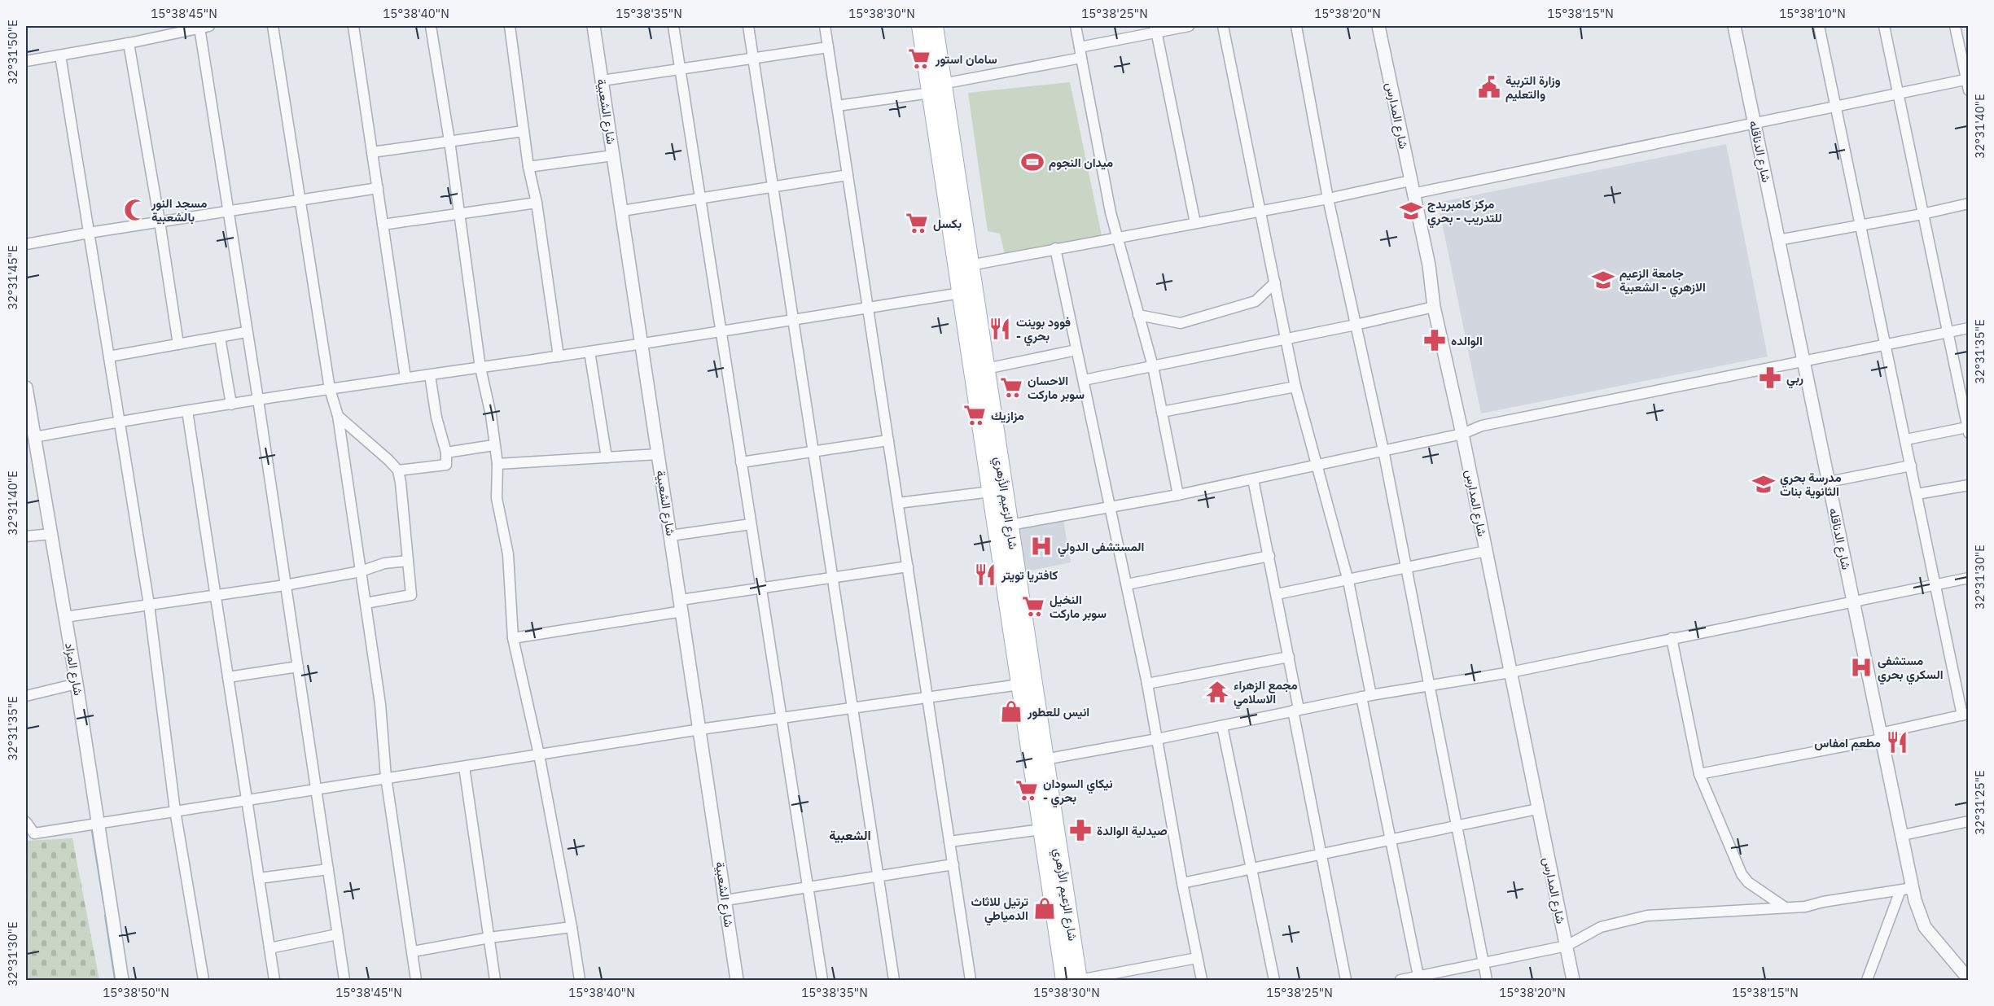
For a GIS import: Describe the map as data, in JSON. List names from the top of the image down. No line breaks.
{"streets":{"main road":["شارع الزعيم الأزهري"],"street":["شارع الشعبية","شارع المدارس","شارع الدناقله","شارع المزاد"]},"districts":["الشعبية"],"places":{"supermarket":["سامان استور","بكسل","الاحسان سوبر ماركت","مزازيك","النخيل سوبر ماركت","نيكاي السودان - بحري"],"public building":["وزارة التربية والتعليم"],"sports":["ميدان النجوم"],"mosque":["مسجد النور بالشعبية"],"school or university":["مركز كامبريدج للتدريب - بحري","جامعة الزعيم الازهري - الشعبية","مدرسة بحري الثانوية بنات"],"restaurant":["فوود بوينت - بحري","كافتريا تويتر","مطعم امفاس"],"pharmacy":["الوالده","ربي","صيدلية الوالدة"],"hospital":["المستشفى الدولي","مستشفى السكري بحري"],"temple":["مجمع الزهراء الاسلامي"],"shop":["انيس للعطور","ترتيل للاثاث الدمياطي"]},"coordinates":["15°38'45\"N","15°38'40\"N","15°38'35\"N","15°38'30\"N","15°38'25\"N","15°38'20\"N","15°38'15\"N","15°38'10\"N","32°31'50\"E","32°31'40\"E","32°31'45\"E","32°31'35\"E","32°31'30\"E","32°31'25\"E","15°38'50\"N"]}
